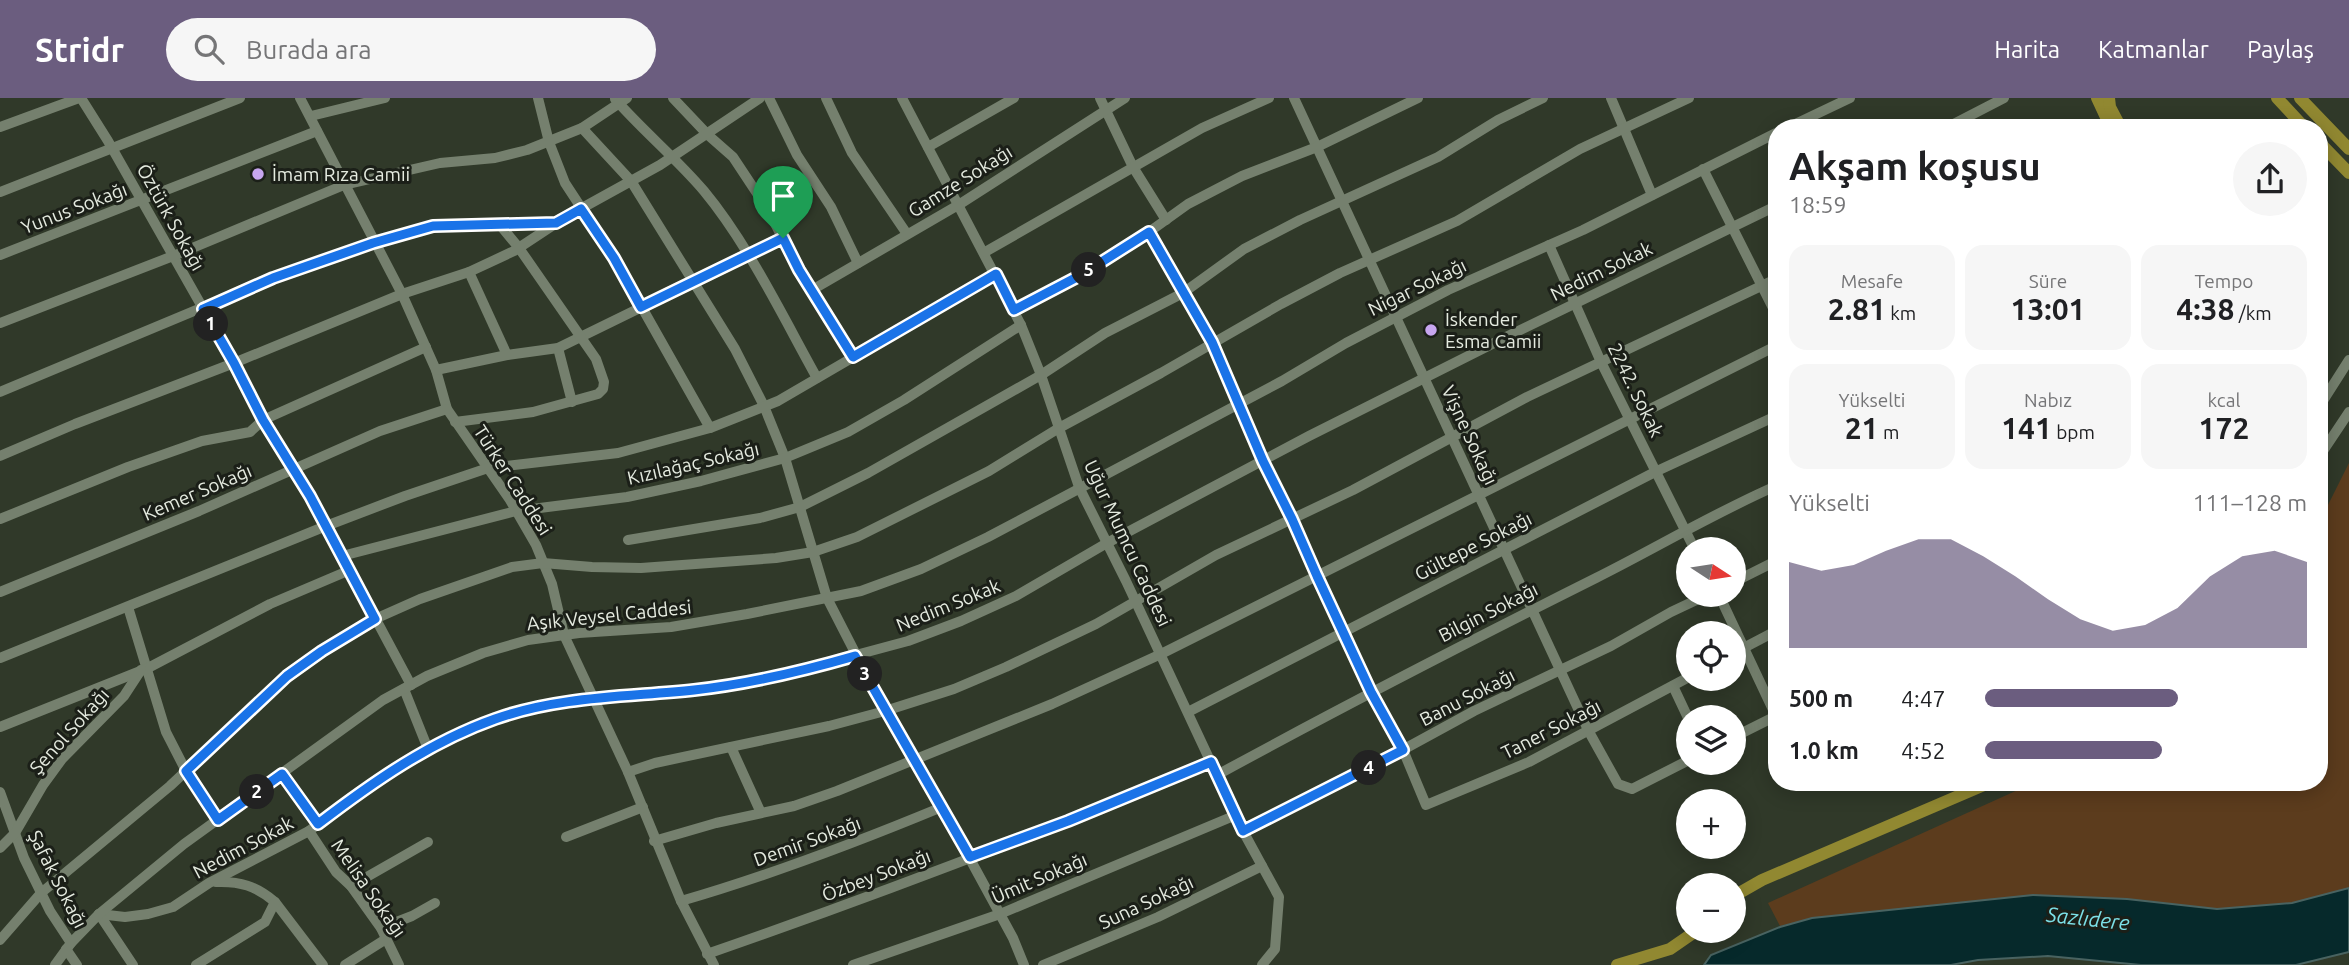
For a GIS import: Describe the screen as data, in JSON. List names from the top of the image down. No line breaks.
{"streets":{"street":["Gamze Sokağı","Yunus Sokağı","Öztürk Sokağı","Nedim Sokak","Nigar Sokağı","2242. Sokak","Vişne Sokağı","Kızılağaç Sokağı","Türker Caddesi","Kemer Sokağı","Uğur Mumcu Caddesi","Gültepe Sokağı","Bilgin Sokağı","Aşık Veysel Caddesi","Banu Sokağı","Taner Sokağı","Şenol Sokağı","Demir Sokağı","Özbey Sokağı","Ümit Sokağı","Şafak Sokağı","Melisa Sokağı","Suna Sokağı"]},"crossings":[["Gamze Sokağı","Uğur Mumcu Caddesi"],["Yunus Sokağı","Öztürk Sokağı"],["Yunus Sokağı","Türker Caddesi"],["Öztürk Sokağı","Nedim Sokak"],["Öztürk Sokağı","Kızılağaç Sokağı"],["Öztürk Sokağı","Kemer Sokağı"],["Öztürk Sokağı","Aşık Veysel Caddesi"],["Nedim Sokak","2242. Sokak"],["Nedim Sokak","Vişne Sokağı"],["Nedim Sokak","Türker Caddesi"],["Nedim Sokak","Uğur Mumcu Caddesi"],["Nedim Sokak","Aşık Veysel Caddesi"],["Nedim Sokak","Melisa Sokağı"],["Nigar Sokağı","2242. Sokak"],["Nigar Sokağı","Vişne Sokağı"],["Nigar Sokağı","Uğur Mumcu Caddesi"],["Nigar Sokağı","Aşık Veysel Caddesi"],["2242. Sokak","Gültepe Sokağı"],["2242. Sokak","Bilgin Sokağı"],["Vişne Sokağı","Gültepe Sokağı"],["Vişne Sokağı","Bilgin Sokağı"],["Vişne Sokağı","Banu Sokağı"],["Vişne Sokağı","Taner Sokağı"],["Kızılağaç Sokağı","Türker Caddesi"],["Kızılağaç Sokağı","Uğur Mumcu Caddesi"],["Türker Caddesi","Kemer Sokağı"],["Türker Caddesi","Aşık Veysel Caddesi"],["Türker Caddesi","Demir Sokağı"],["Türker Caddesi","Özbey Sokağı"],["Uğur Mumcu Caddesi","Gültepe Sokağı"],["Uğur Mumcu Caddesi","Bilgin Sokağı"],["Uğur Mumcu Caddesi","Aşık Veysel Caddesi"],["Uğur Mumcu Caddesi","Banu Sokağı"],["Uğur Mumcu Caddesi","Özbey Sokağı"],["Uğur Mumcu Caddesi","Ümit Sokağı"],["Uğur Mumcu Caddesi","Suna Sokağı"],["Aşık Veysel Caddesi","Şafak Sokağı"],["Aşık Veysel Caddesi","Melisa Sokağı"],["Banu Sokağı","Taner Sokağı"],["Şenol Sokağı","Şafak Sokağı"]],"water":["Sazlıdere"],"places":["İmam Rıza Camii","İskender Esma Camii"],"north":"right","page":{"header":"Stridr","search":"Burada ara","nav":["Harita","Katmanlar","Paylaş"],"heading":["Akşam koşusu","18:59"],"stats":[["Mesafe","2.81 km"],["Süre","13:01"],["Tempo","4:38 /km"],["Yükselti","21 m"],["Nabız","141 bpm"],["kcal","172"]],"pins":["5","1","3","4","2"],"chart":["Yükselti","111–128 m"],"map_buttons":["+","−"],"list":[{"name":"500 m","note":"4:47"},{"name":"1.0 km","note":"4:52"}]}}
